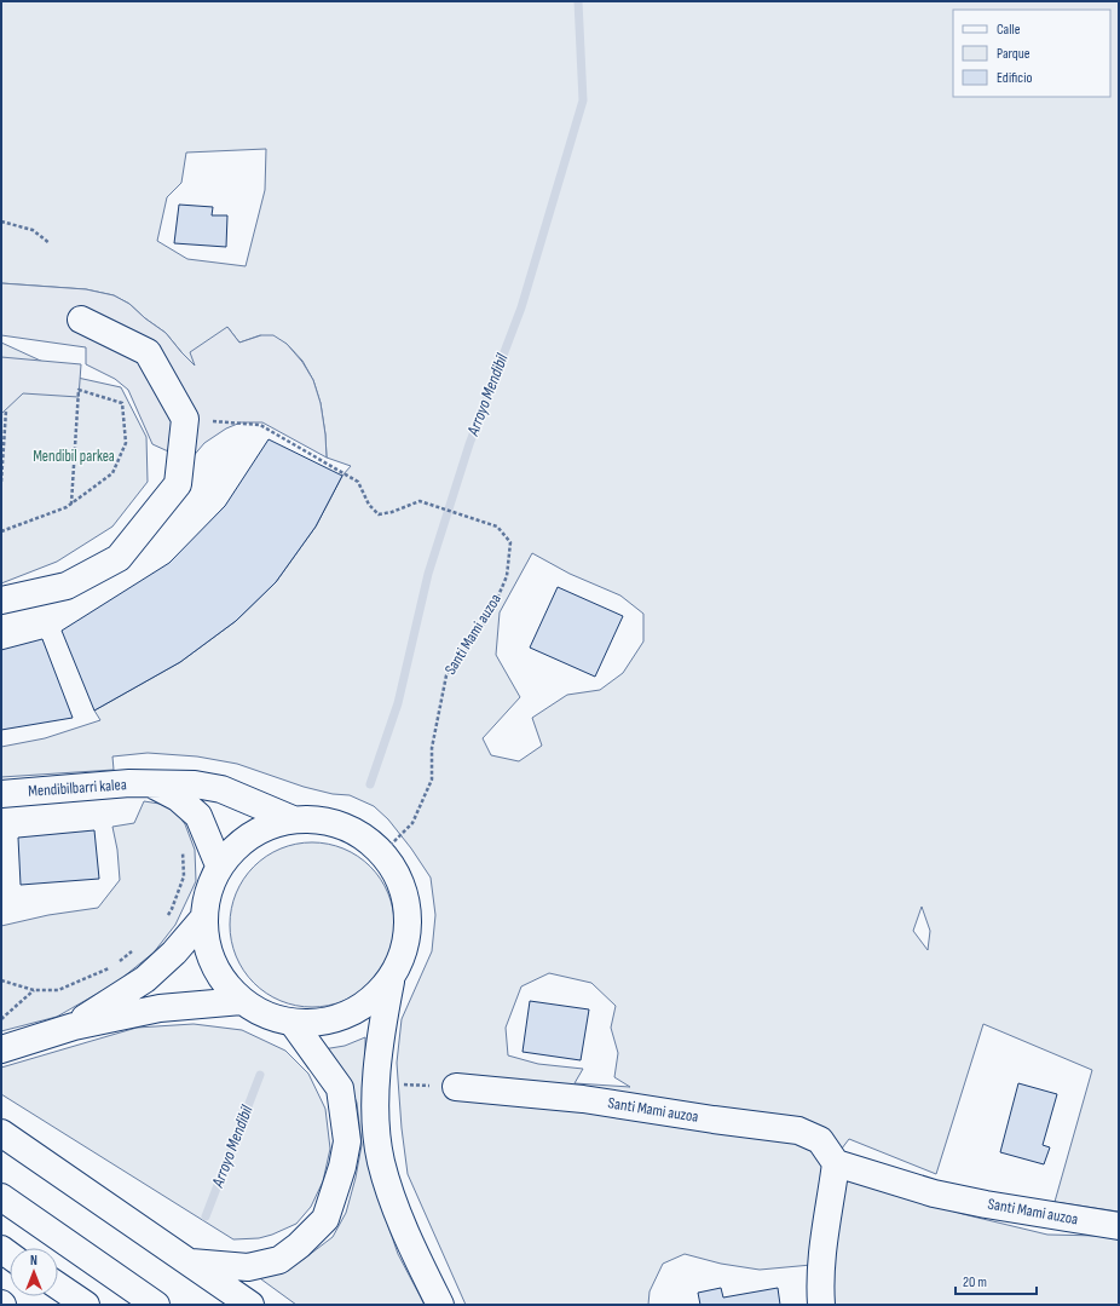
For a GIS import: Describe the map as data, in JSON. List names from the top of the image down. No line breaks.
{"streets":{"main road":["Santi Mami auzoa","Mendibilbarri kalea"]},"water":["Arroyo Mendibil"],"parks":["Mendibil parkea"],"legend":["Calle","Parque","Edificio"],"scale_bar":"20 m","north":"top"}
